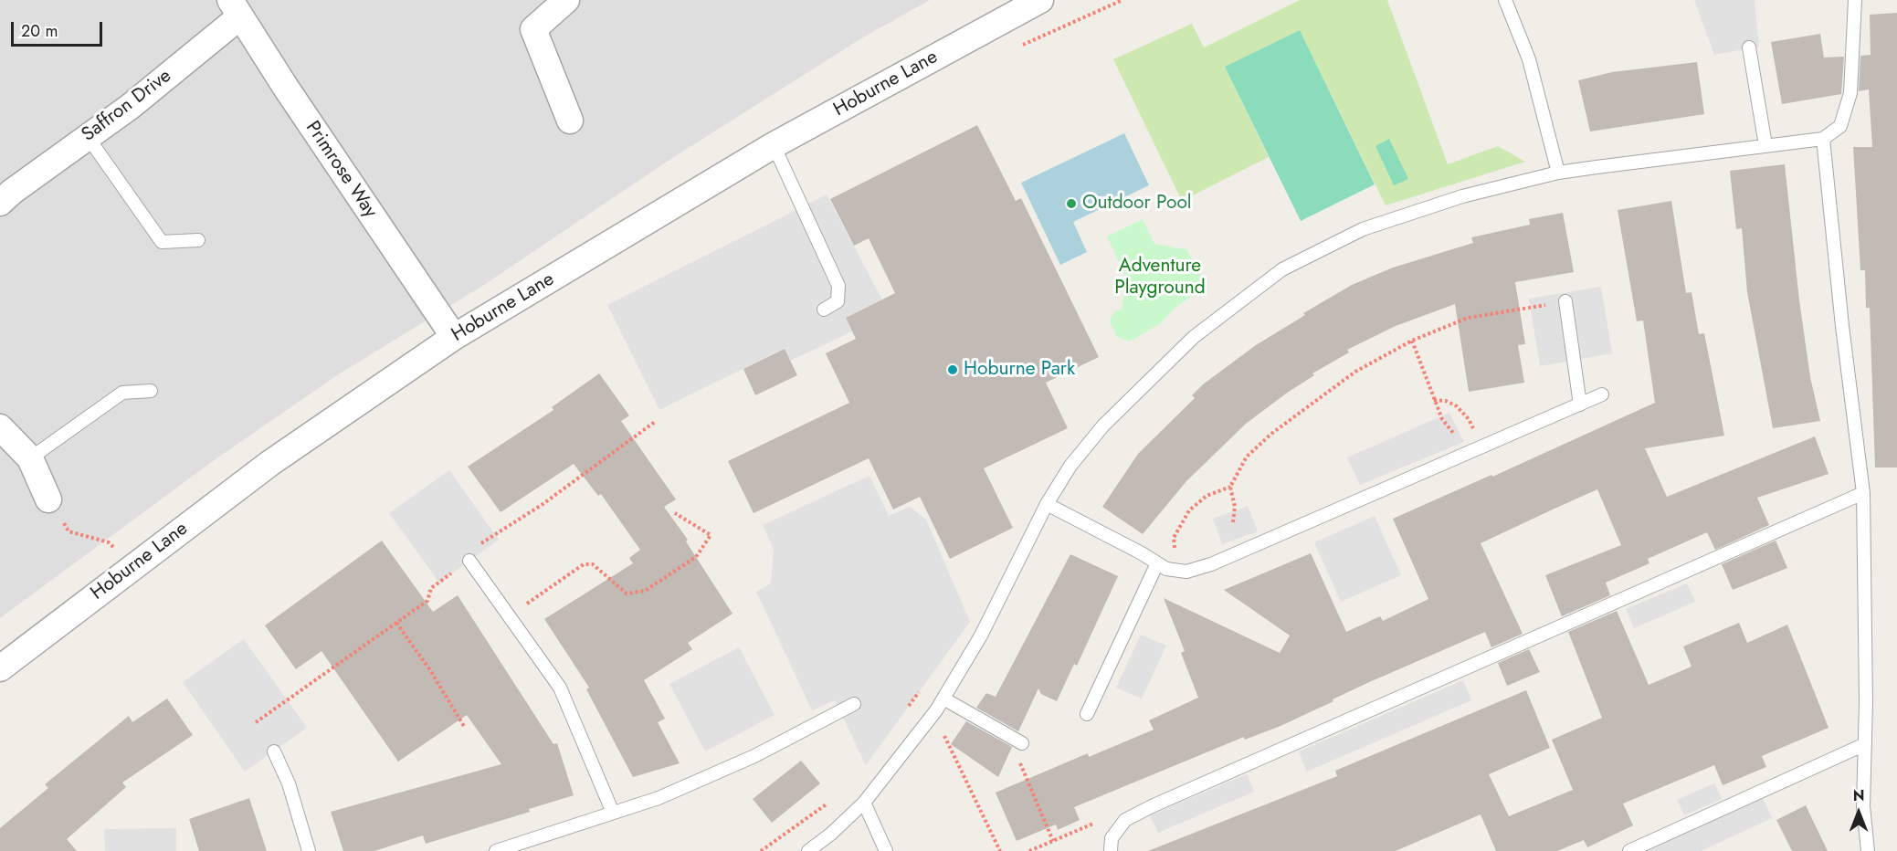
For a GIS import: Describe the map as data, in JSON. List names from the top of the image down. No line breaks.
{"streets":{"street":["Hoburne Lane","Saffron Drive","Primrose Way"]},"crossings":[["Hoburne Lane","Primrose Way"],["Saffron Drive","Primrose Way"]],"parks":["Adventure Playground"],"places":["Outdoor Pool","Hoburne Park"],"scale_bar":"20 m","north":"top"}
